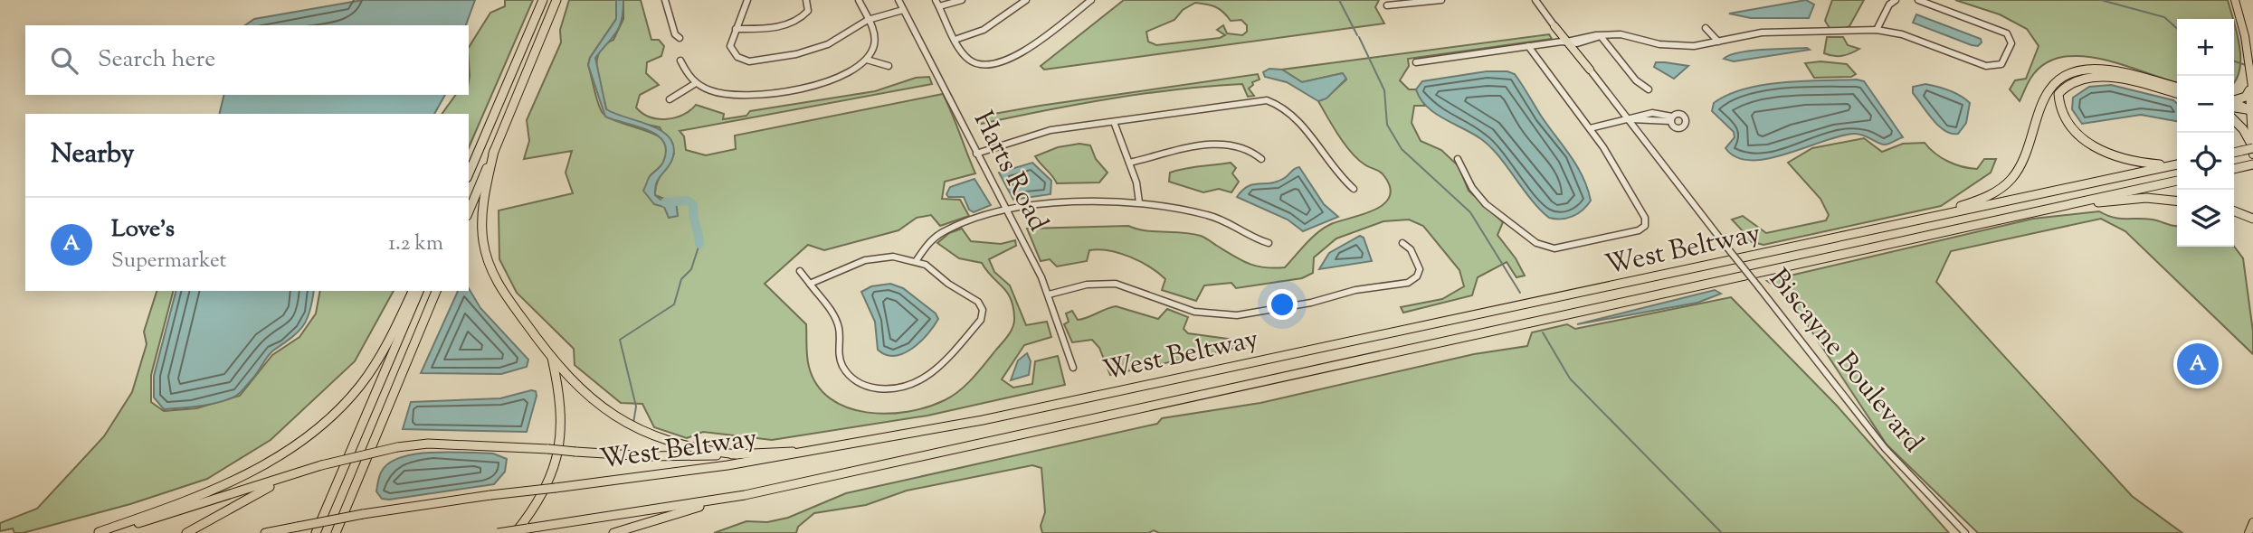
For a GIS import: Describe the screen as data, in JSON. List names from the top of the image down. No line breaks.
{"streets":{"highway":["West Beltway"],"main road":["Biscayne Boulevard"],"street":["Harts Road"]},"page":{"map_buttons":["+","−"],"search":"Search here","heading":"Nearby","list":[{"mark":"A","name":"Love's","note":"Supermarket","value":"1.2 km"}],"pins":"A"}}
